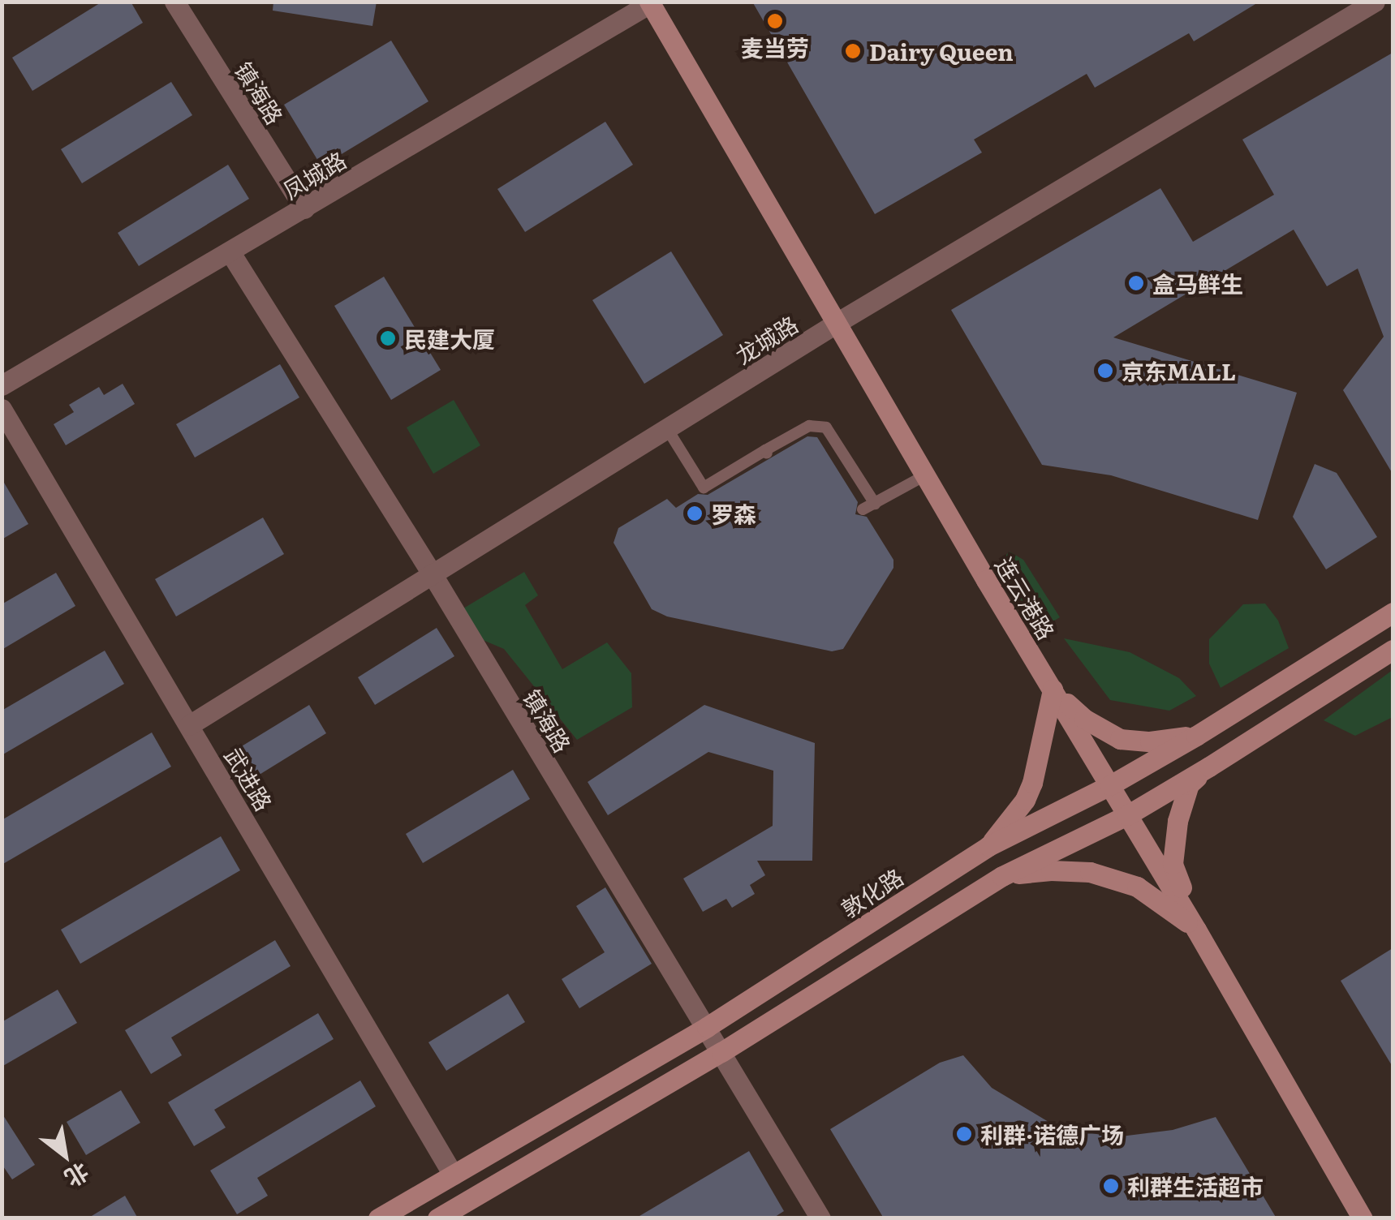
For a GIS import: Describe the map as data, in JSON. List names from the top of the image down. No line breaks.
{"streets":{"main road":["连云港路","敦化路"],"street":["镇海路","凤城路","龙城路","武进路"]},"crossings":[["镇海路","凤城路"],["镇海路","龙城路"],["镇海路","敦化路"],["凤城路","连云港路"],["龙城路","连云港路"],["龙城路","武进路"],["连云港路","敦化路"],["武进路","敦化路"]],"places":["麦当劳","Dairy Queen","盒马鲜生","民建大厦","京东MALL","罗森","利群·诺德广场","利群生活超市"],"north":"bottom right"}
